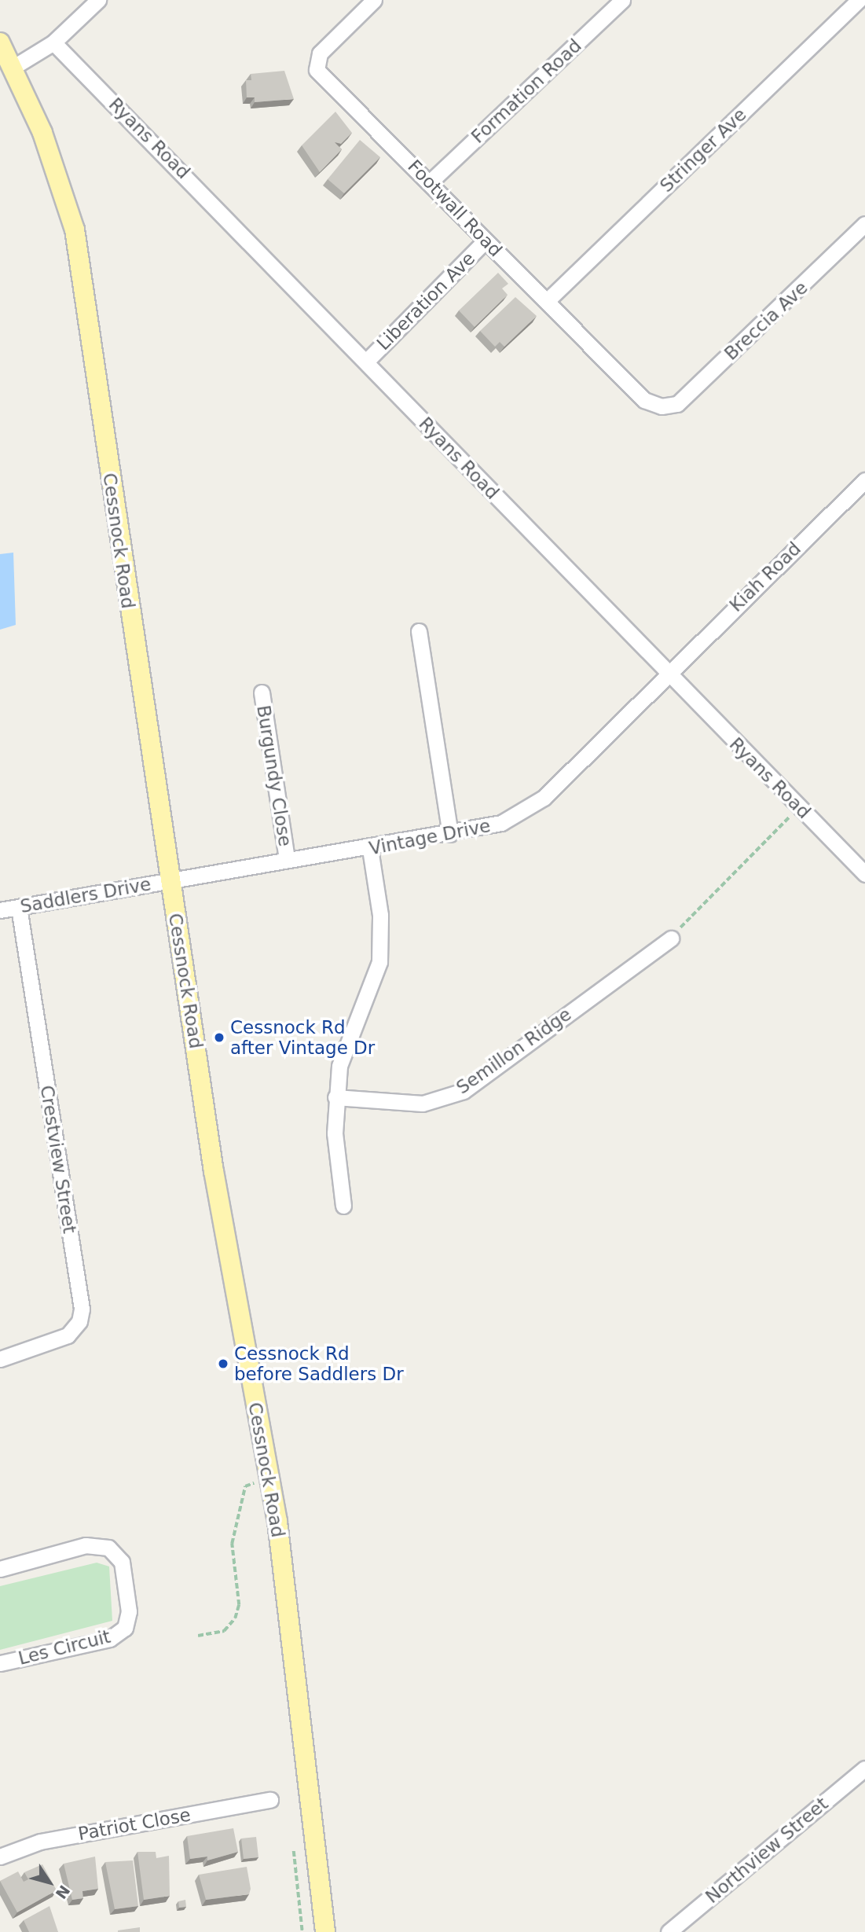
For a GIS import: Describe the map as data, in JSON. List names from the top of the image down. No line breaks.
{"streets":{"main road":["Cessnock Road"],"street":["Formation Road","Ryans Road","Stringer Ave","Footwall Road","Liberation Ave","Breccia Ave","Kiah Road","Burgundy Close","Vintage Drive","Saddlers Drive","Semillon Ridge","Crestview Street","Les Circuit","Patriot Close","Northview Street"]},"crossings":[["Formation Road","Footwall Road"],["Ryans Road","Liberation Ave"],["Ryans Road","Kiah Road"],["Ryans Road","Vintage Drive"],["Stringer Ave","Footwall Road"],["Footwall Road","Liberation Ave"],["Footwall Road","Breccia Ave"],["Cessnock Road","Vintage Drive"],["Cessnock Road","Saddlers Drive"],["Kiah Road","Vintage Drive"],["Burgundy Close","Vintage Drive"],["Vintage Drive","Saddlers Drive"],["Saddlers Drive","Crestview Street"]],"places":["Cessnock Rd after Vintage Dr","Cessnock Rd before Saddlers Dr"],"north":"bottom right"}
